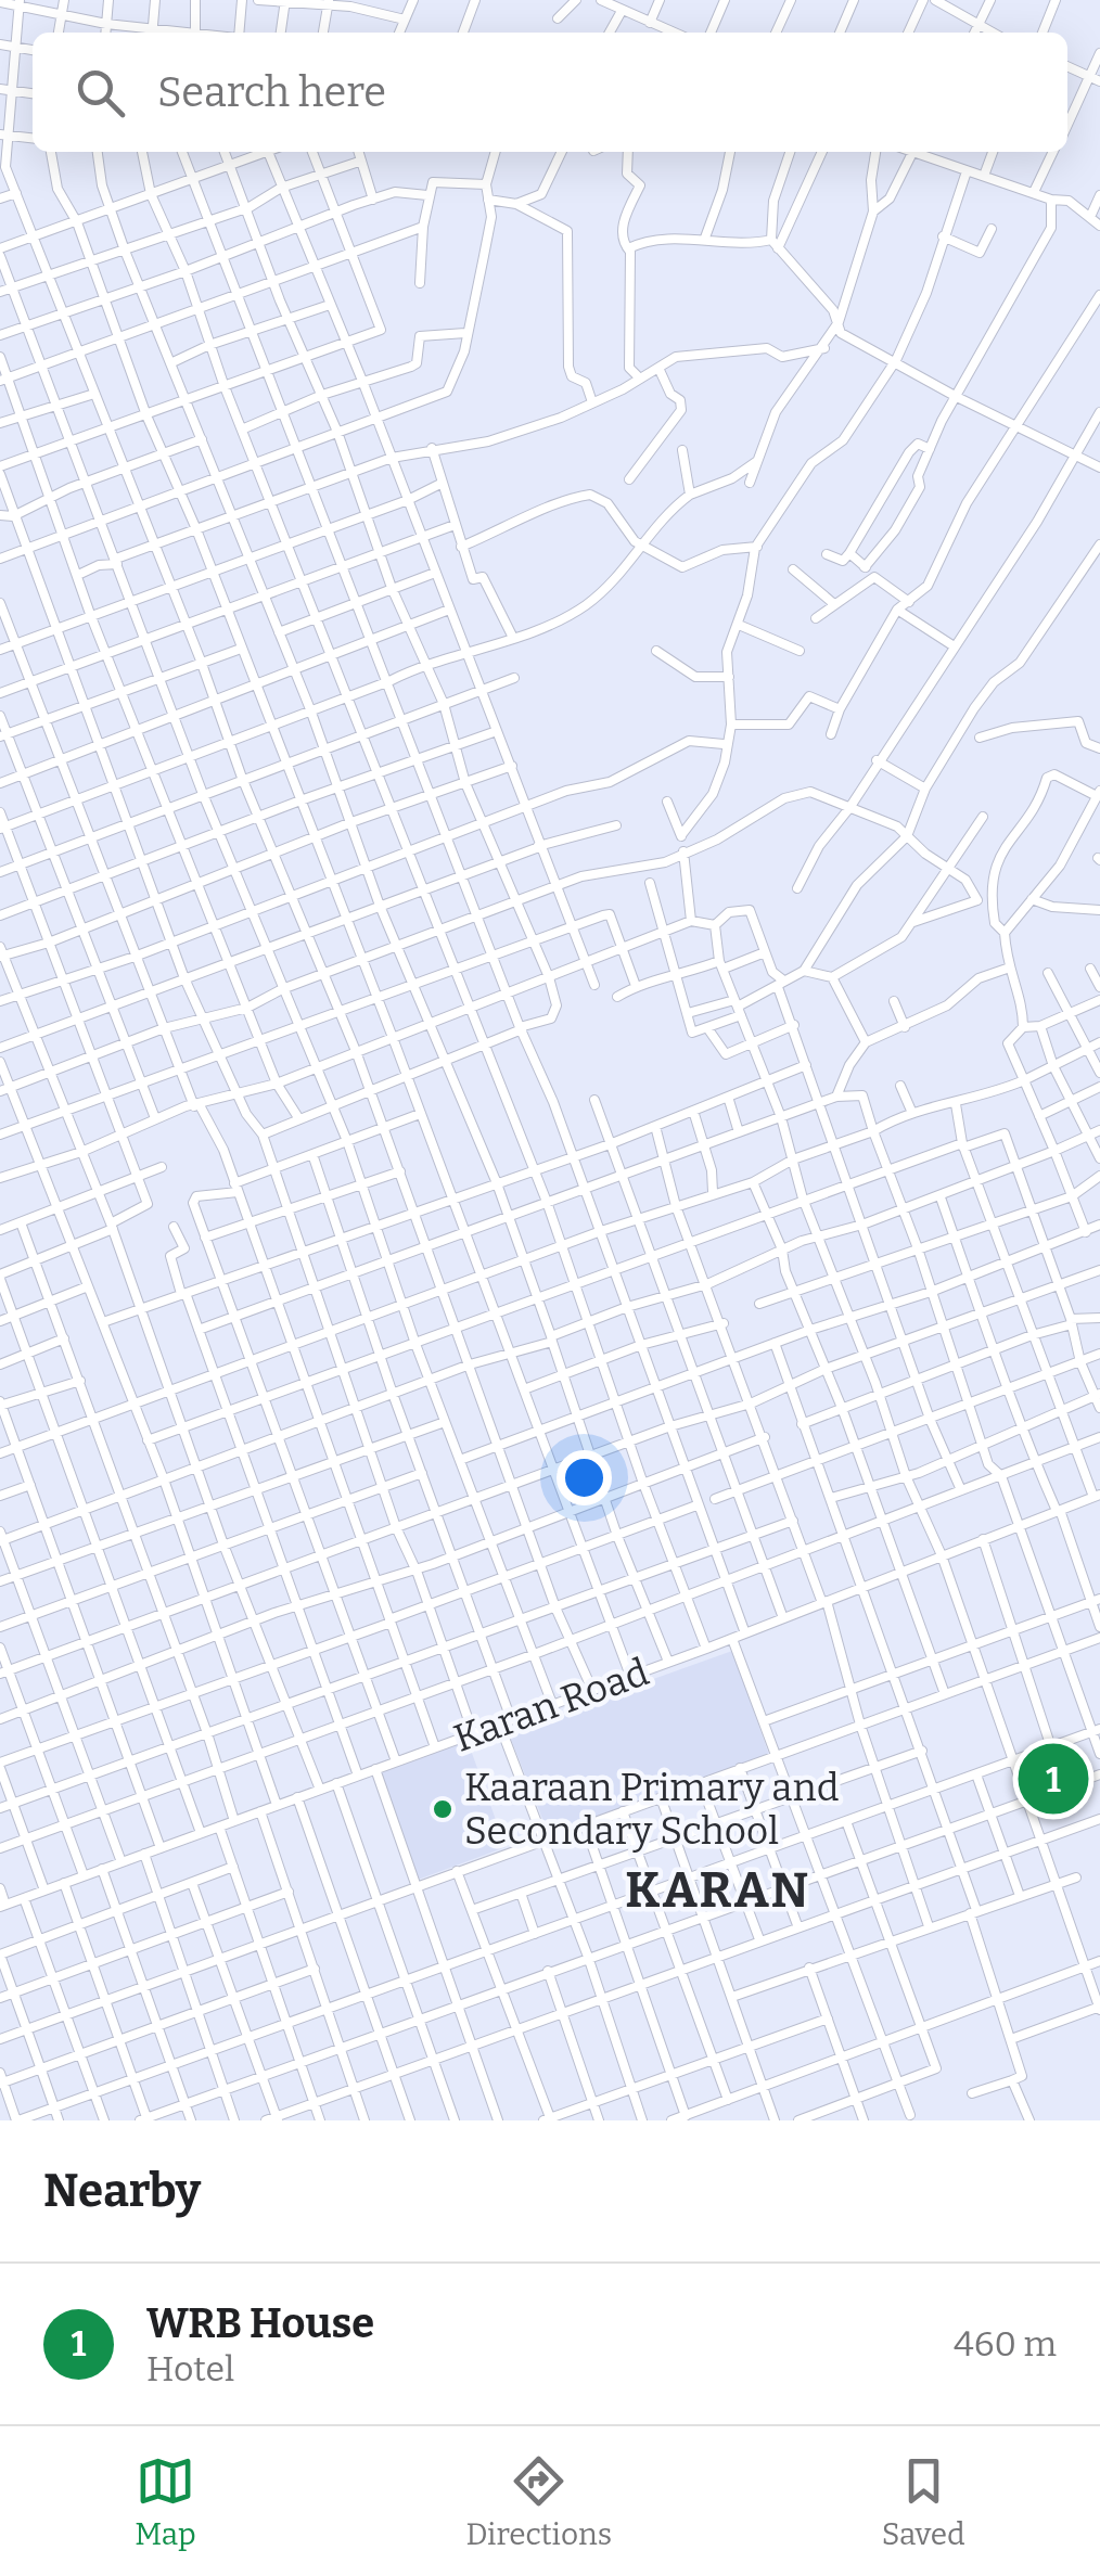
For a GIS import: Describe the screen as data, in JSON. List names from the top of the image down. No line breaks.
{"streets":{"street":["Karan Road"]},"districts":["KARAN"],"places":["Kaaraan Primary and Secondary School"],"page":{"search":"Search here","pins":"1","heading":"Nearby","list":[{"mark":"1","name":"WRB House","note":"Hotel","value":"460 m"}],"nav":["Map","Directions","Saved"]}}
